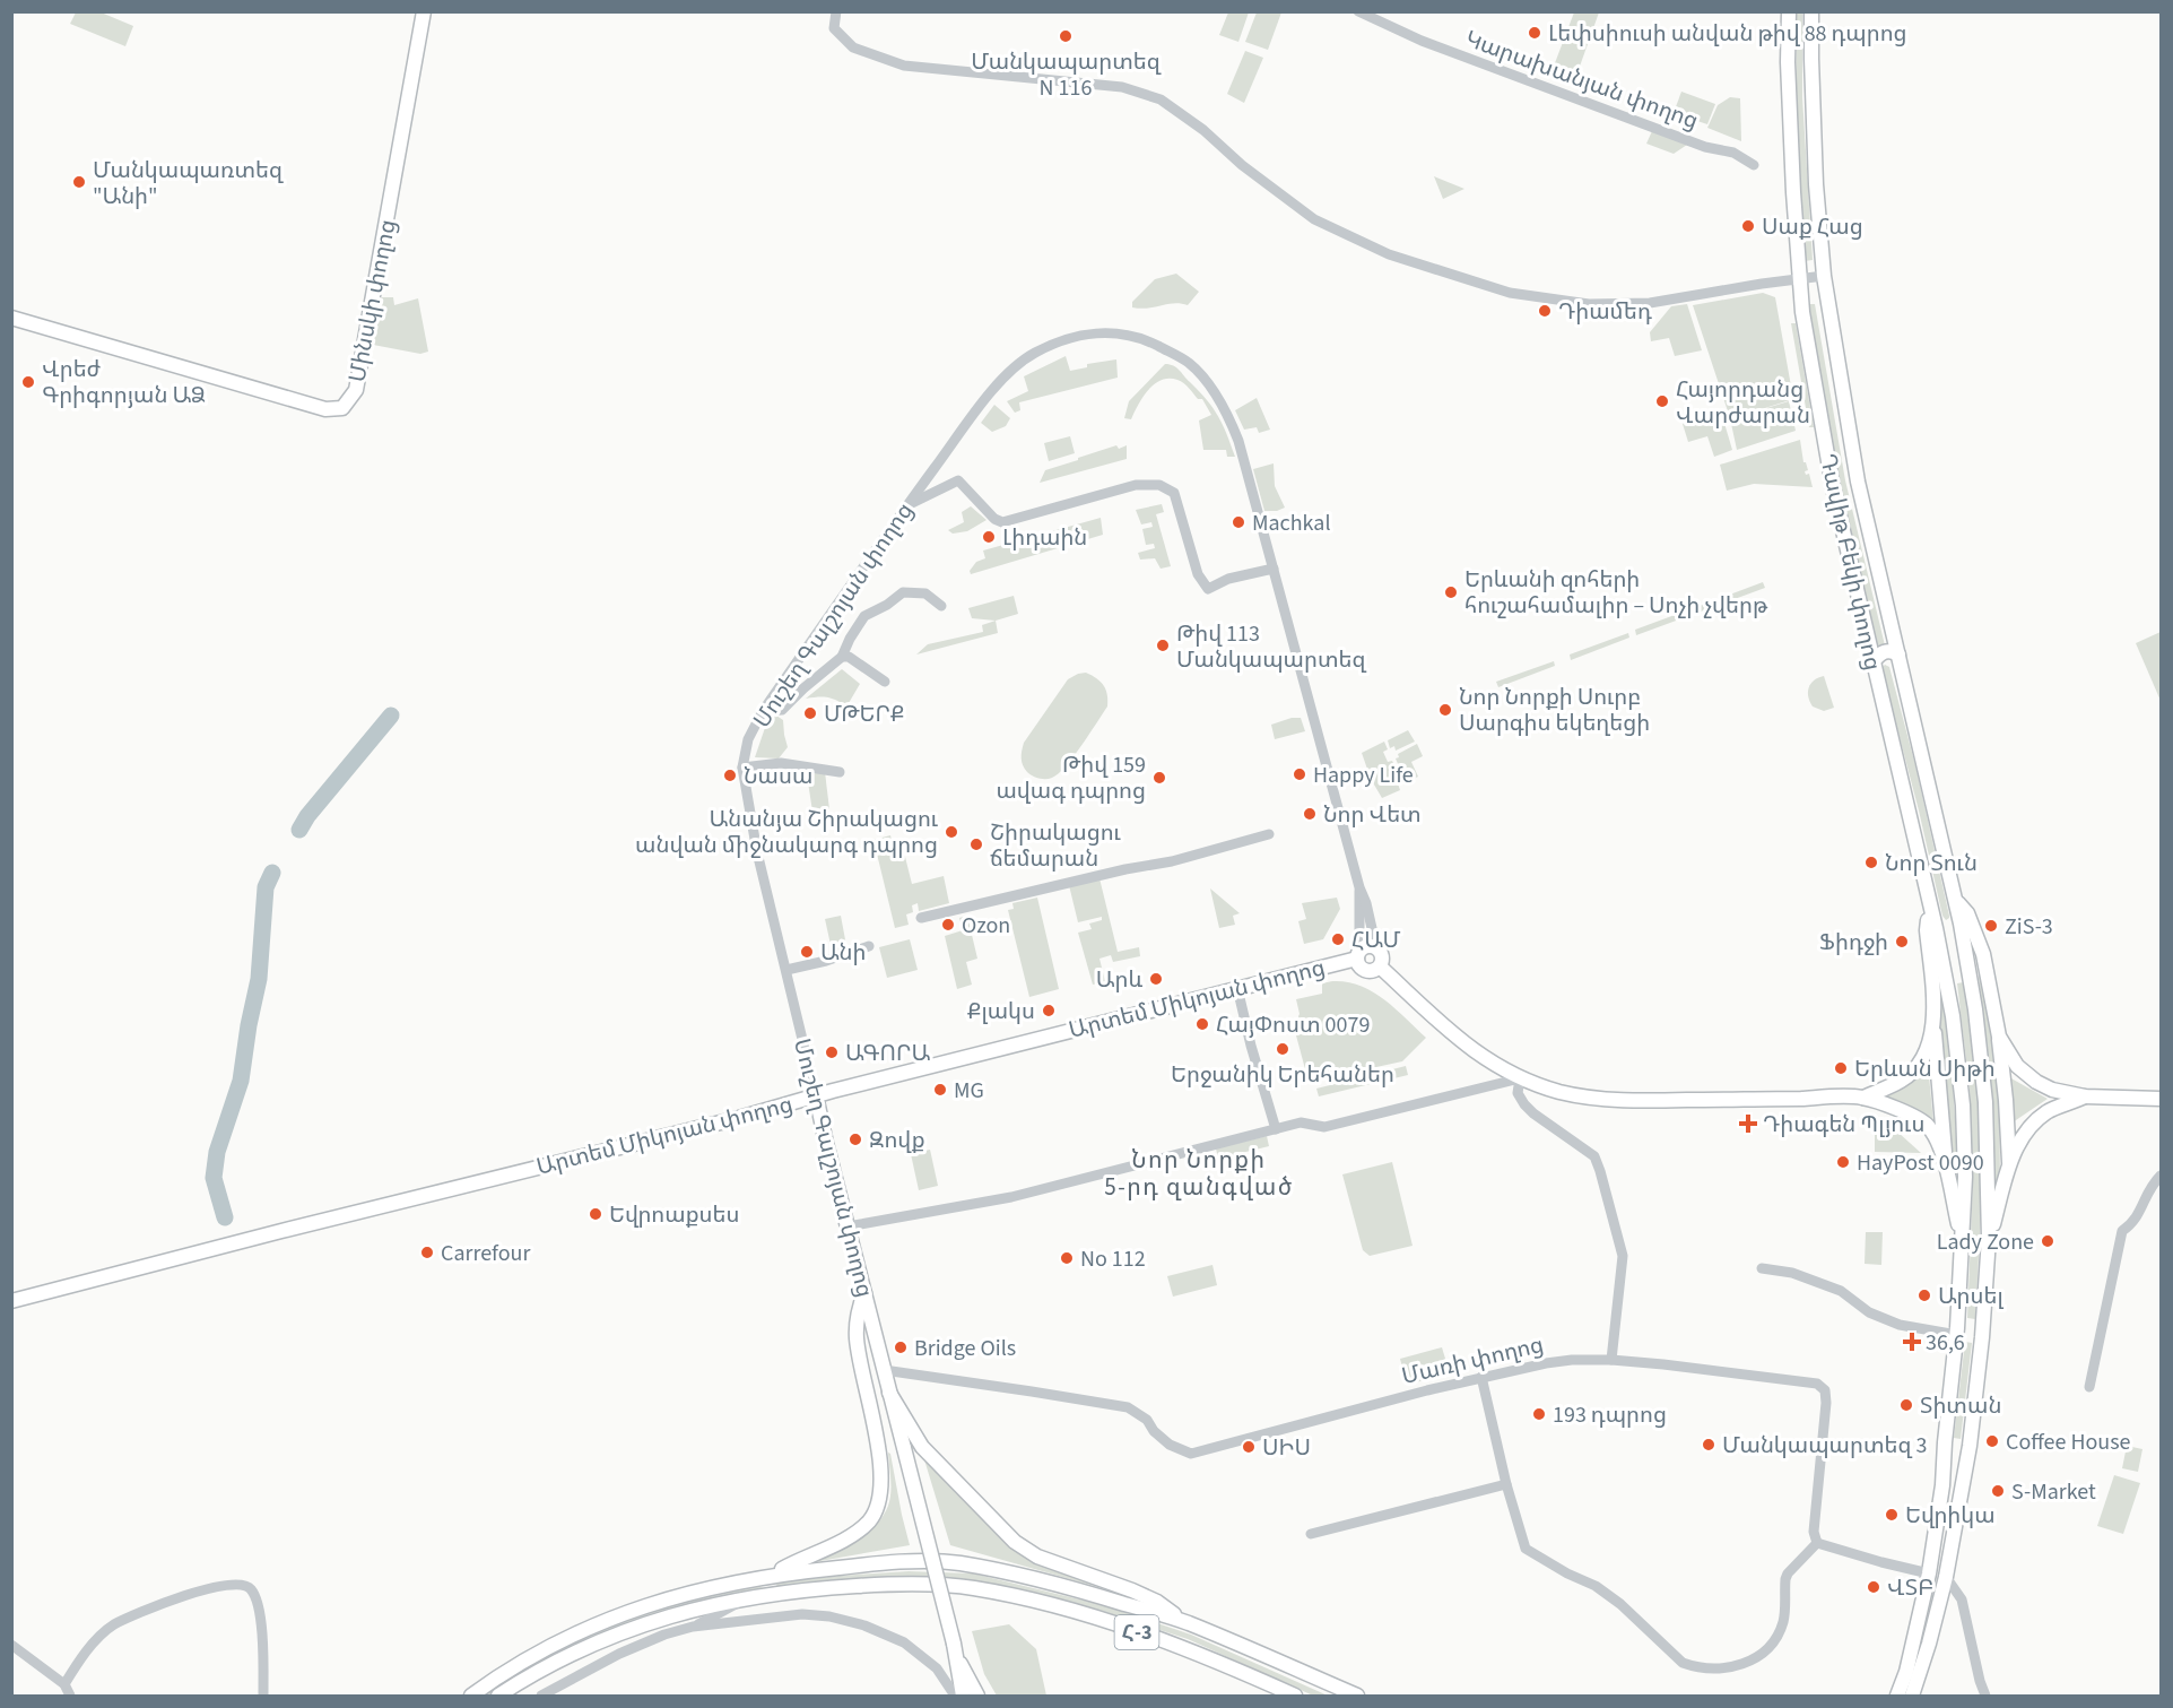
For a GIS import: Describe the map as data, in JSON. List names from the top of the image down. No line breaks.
{"streets":{"main road":["Մինսկի փողոց","Դավիթ Բեկի փողոց","Մուշեղ Գալշոյան փողոց","Արտեմ Միկոյան փողոց","Հ-3"],"street":["Կարախանյան փողոց","Մառի փողոց"]},"crossings":[["Մուշեղ Գալշոյան փողոց","Արտեմ Միկոյան փողոց"],["Մուշեղ Գալշոյան փողոց","Մառի փողոց"]],"districts":["Նոր Նորքի 5-րդ զանգված"],"places":{"other":["Լեփսիուսի անվան թիվ 88 դպրոց","Մանկապարտեզ N 116","Մանկապառտեզ \"Անի\"","Սաք Հաց","Դիամեդ","Վրեժ Գրիգորյան ԱՁ","Հայորդանց Վարժարան","Machkal","Լիդաին","Երևանի զոհերի հուշահամալիր – Սոչի չվերթ","Թիվ 113 Մանկապարտեզ","Նոր Նորքի Սուրբ Սարգիս եկեղեցի","ՄԹԵՐՔ","Happy Life","Նասա","Թիվ 159 ավագ դպրոց","Նոր Վետ","Անանյա Շիրակացու անվան միջնակարգ դպրոց","Շիրակացու ճեմարան","Նոր Տուն","Ozon","ZiS-3","ՀԱՄ","Ֆիդջի","Անի","Արև","Քլակս","ՀայՓոստ 0079","Երջանիկ Երեհաներ","ԱԳՈՐԱ","Երևան Սիթի","MG","Զովք","HayPost 0090","Եվրոաքսես","Lady Zone","Carrefour","No 112","Արսել","Bridge Oils","Տիտան","193 դպրոց","Coffee House","Մանկապարտեզ 3","ՍԻՍ","S-Market","Եվրիկա","ՎՏԲ"],"health":["Դիագեն Պլյուս","36,6"]}}
